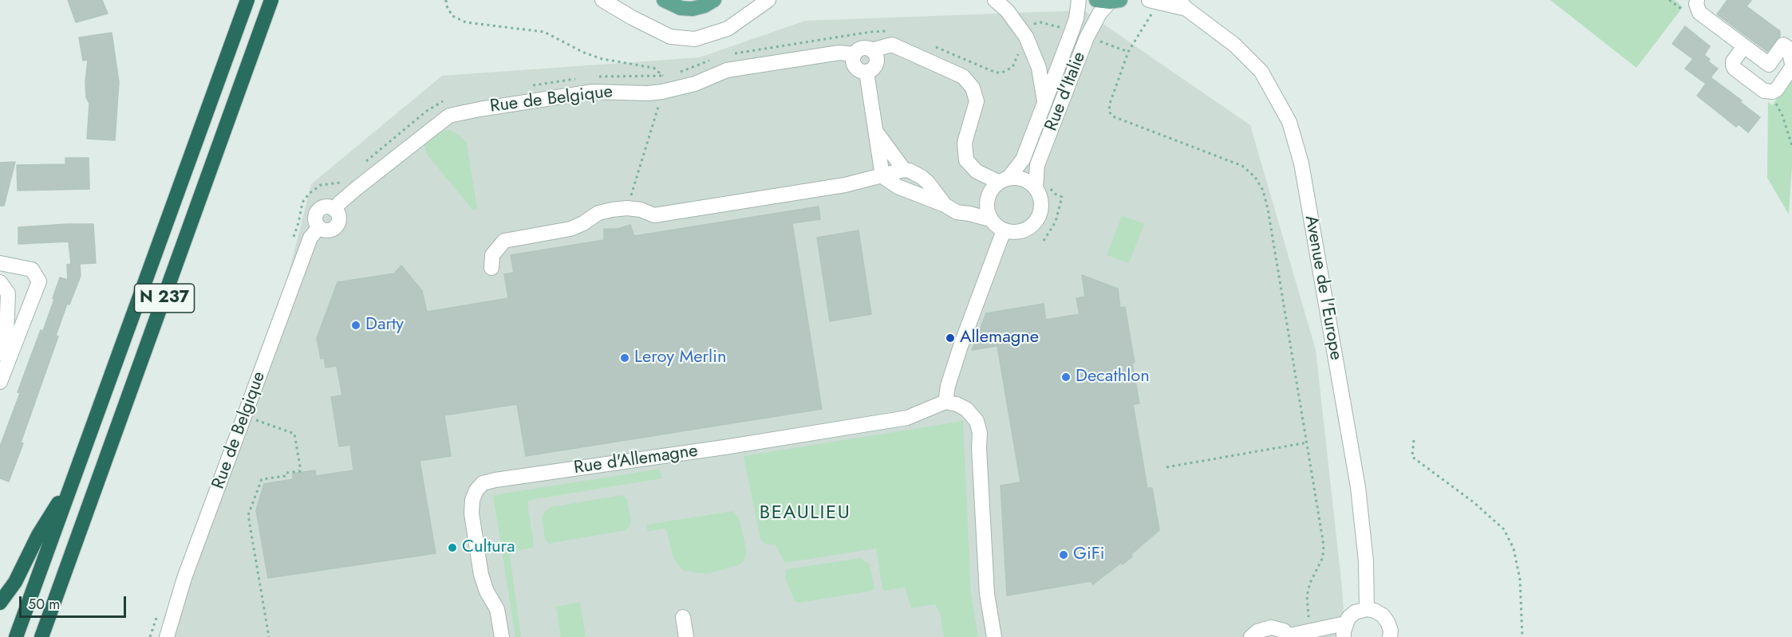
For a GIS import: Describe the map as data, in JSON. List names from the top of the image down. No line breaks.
{"streets":{"highway":["N 237"],"street":["Rue d'Italie","Rue de Belgique","Avenue de l'Europe","Rue d'Allemagne"]},"districts":["BEAULIEU"],"places":["Darty","Allemagne","Leroy Merlin","Decathlon","Cultura","GiFi"],"scale_bar":"50 m"}
